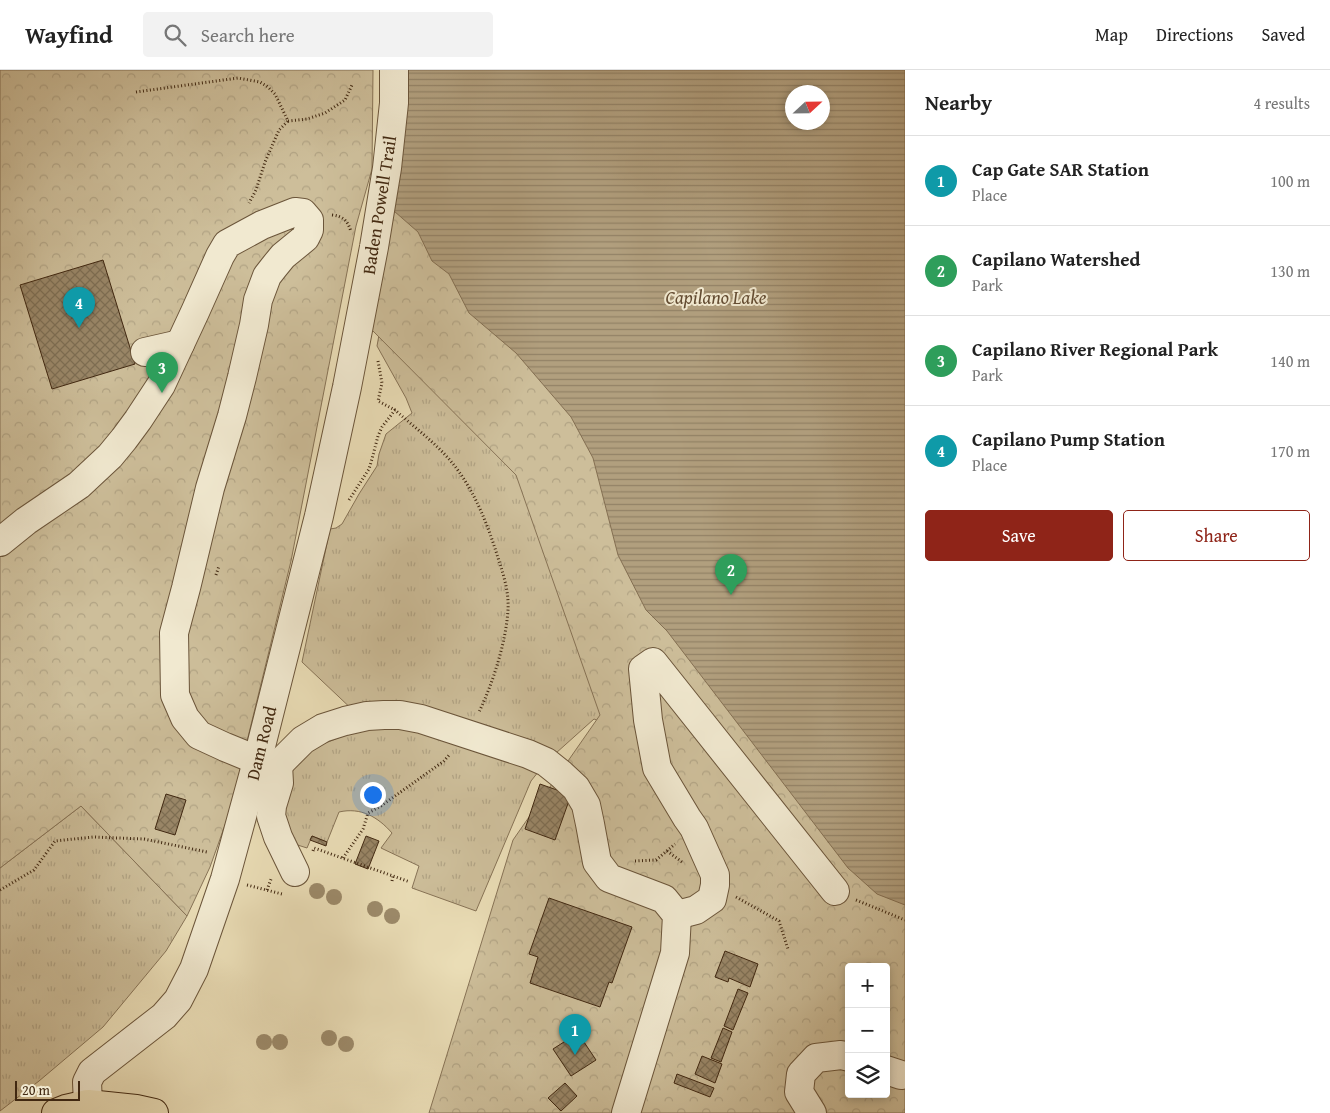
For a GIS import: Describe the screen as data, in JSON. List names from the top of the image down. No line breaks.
{"streets":{"lane":["Baden Powell Trail","Dam Road"]},"crossings":[["Baden Powell Trail","Dam Road"]],"water":["Capilano Lake"],"scale_bar":"20 m","north":"right","page":{"header":"Wayfind","search":"Search here","nav":["Map","Directions","Saved"],"heading":["Nearby","4 results"],"list":[{"mark":"1","name":"Cap Gate SAR Station","note":"Place","value":"100 m"},{"mark":"2","name":"Capilano Watershed","note":"Park","value":"130 m"},{"mark":"3","name":"Capilano River Regional Park","note":"Park","value":"140 m"},{"mark":"4","name":"Capilano Pump Station","note":"Place","value":"170 m"}],"pins":["4","3","2","1"],"buttons":["Save","Share"],"map_buttons":["+","−"],"scale":"20 m"}}
